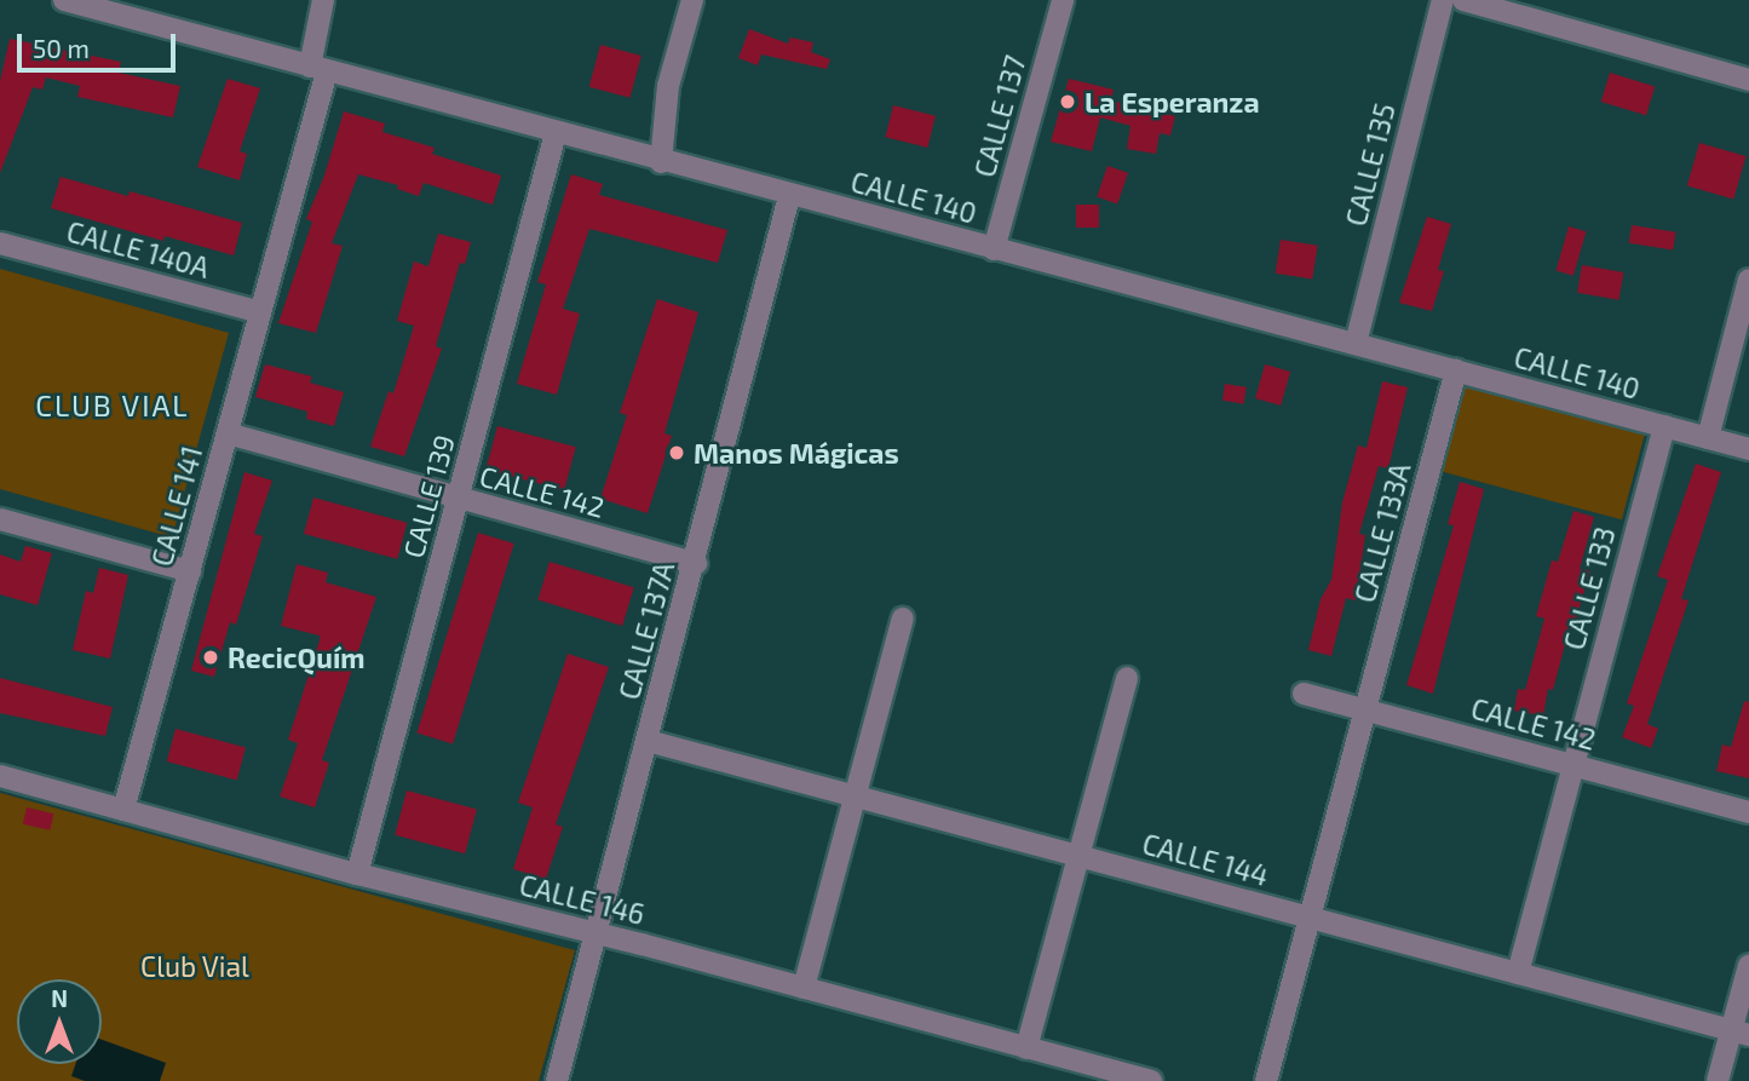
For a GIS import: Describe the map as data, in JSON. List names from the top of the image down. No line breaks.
{"streets":{"street":["CALLE 137","CALLE 135","CALLE 140","CALLE 140A","CALLE 142","CALLE 139","CALLE 141","CALLE 133A","CALLE 133","CALLE 137A","CALLE 144","CALLE 146"]},"crossings":[["CALLE 137","CALLE 140"],["CALLE 135","CALLE 140"],["CALLE 140","CALLE 139"],["CALLE 140","CALLE 141"],["CALLE 140","CALLE 133A"],["CALLE 140","CALLE 133"],["CALLE 140","CALLE 137A"],["CALLE 140A","CALLE 141"],["CALLE 142","CALLE 139"],["CALLE 142","CALLE 141"],["CALLE 142","CALLE 133A"],["CALLE 142","CALLE 133"],["CALLE 142","CALLE 137A"],["CALLE 139","CALLE 146"],["CALLE 141","CALLE 146"],["CALLE 133A","CALLE 144"],["CALLE 133","CALLE 144"],["CALLE 137A","CALLE 144"],["CALLE 137A","CALLE 146"]],"districts":["CLUB VIAL"],"parks":["Club Vial"],"places":["La Esperanza","Manos Mágicas","RecicQuím"],"scale_bar":"50 m","north":"top"}
